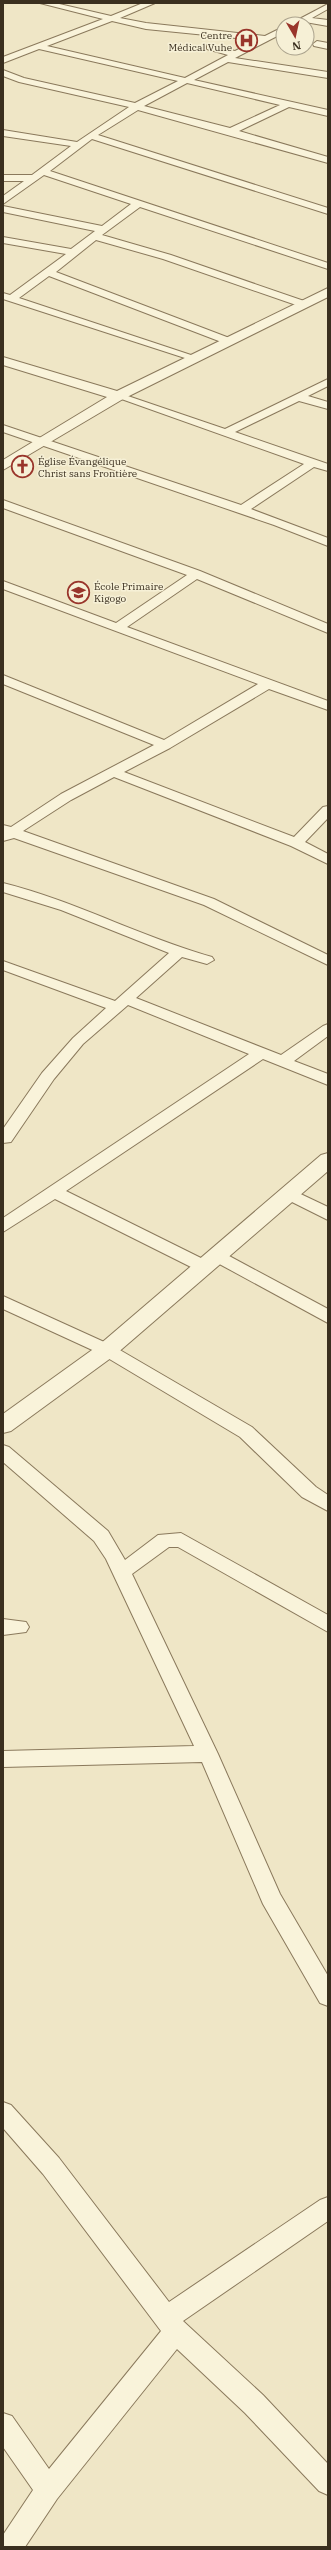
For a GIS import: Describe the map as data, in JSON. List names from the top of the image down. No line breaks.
{"places":{"hospital":["Centre Médical Vuhe"],"church":["Église Évangélique Christ sans Frontière"],"school or university":["École Primaire Kigogo"]},"north":"bottom"}
